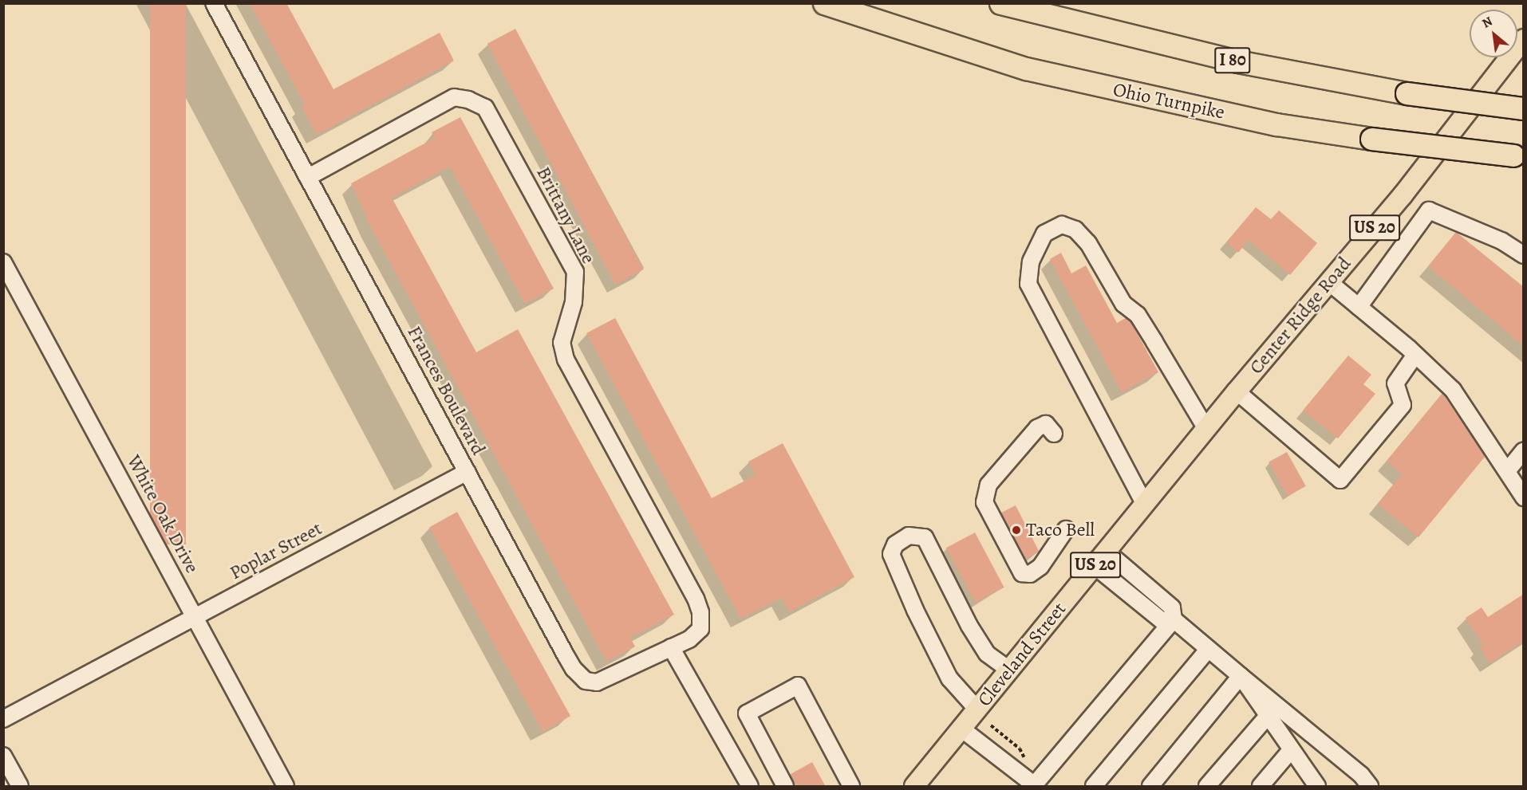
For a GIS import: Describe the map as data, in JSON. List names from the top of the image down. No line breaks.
{"streets":{"highway":["I 80","Ohio Turnpike"],"main road":["US 20","Center Ridge Road","Cleveland Street"],"street":["Brittany Lane","Frances Boulevard","White Oak Drive","Poplar Street"]},"crossings":[["Brittany Lane","Frances Boulevard"],["Center Ridge Road","Cleveland Street"],["Frances Boulevard","Poplar Street"],["White Oak Drive","Poplar Street"]],"places":["Taco Bell"],"north":"top left"}
